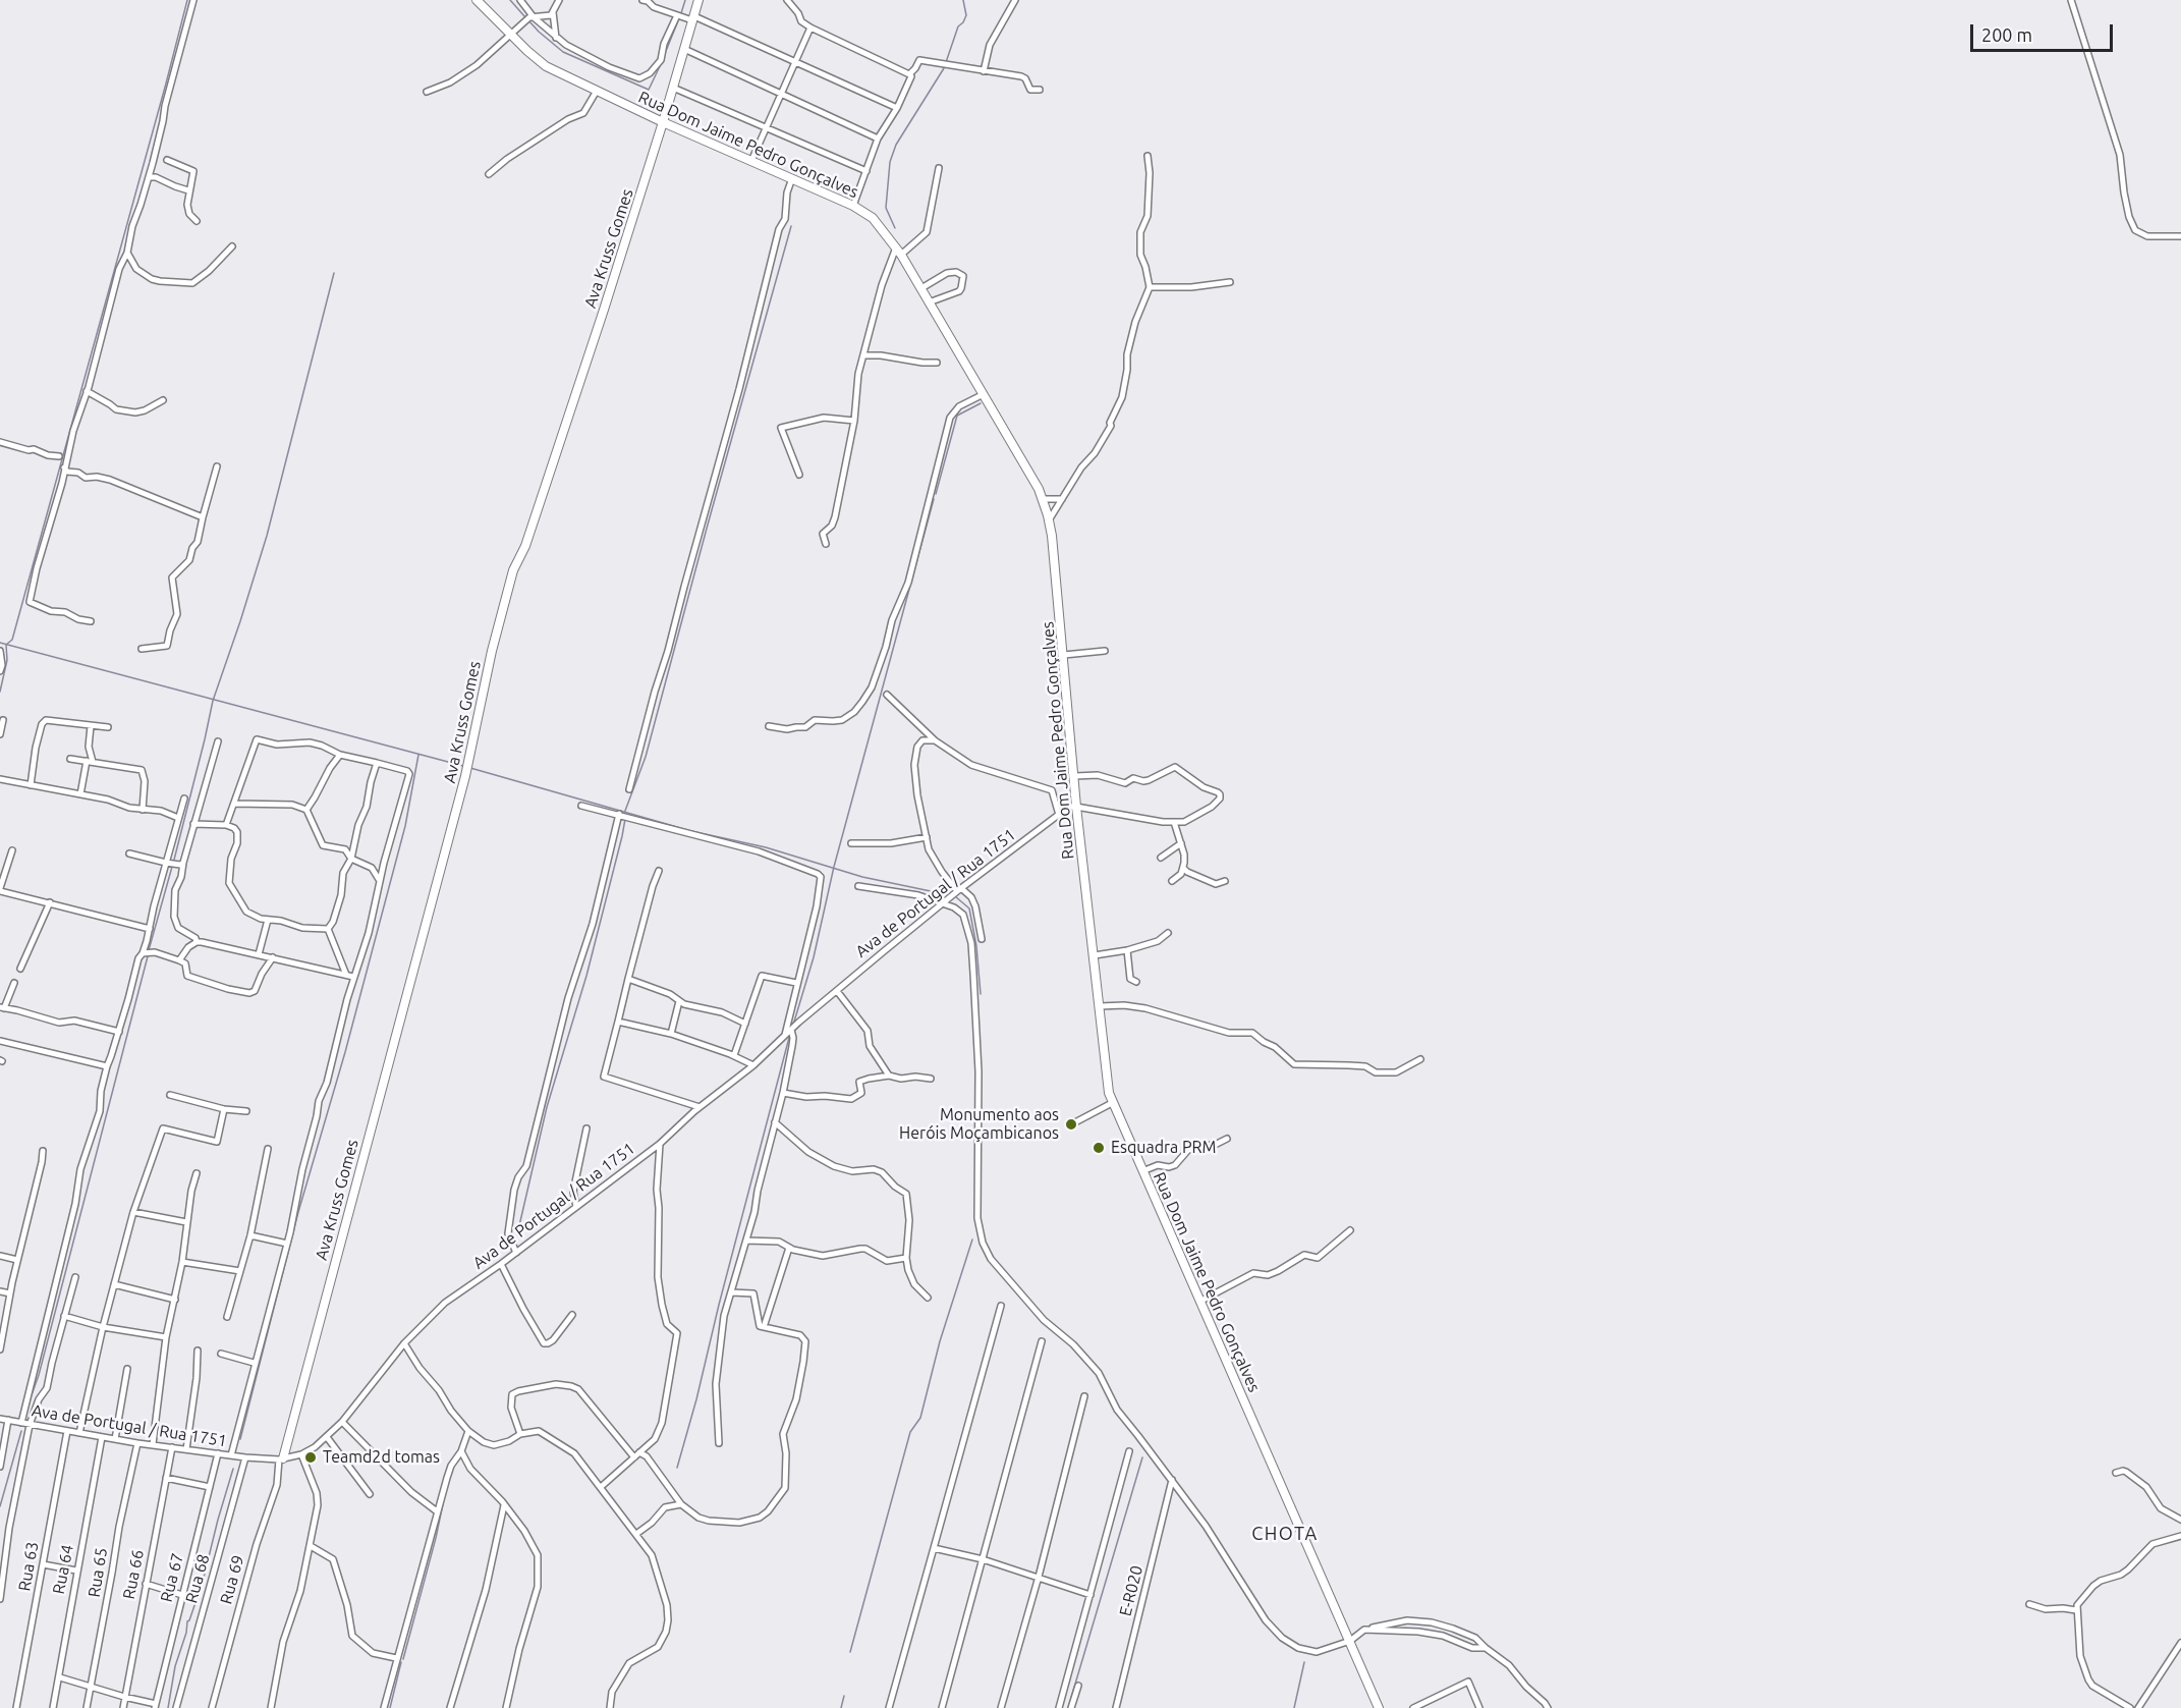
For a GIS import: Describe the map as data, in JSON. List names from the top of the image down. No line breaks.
{"streets":{"main road":["Rua Dom Jaime Pedro Gonçalves","Ava Kruss Gomes"],"street":["Ava de Portugal / Rua 1751","Rua 63","Rua 64","Rua 65","Rua 66","Rua 67","Rua 68","Rua 69","E-R020"]},"crossings":[["Rua Dom Jaime Pedro Gonçalves","Ava Kruss Gomes"],["Rua Dom Jaime Pedro Gonçalves","Ava de Portugal / Rua 1751"],["Ava Kruss Gomes","Ava de Portugal / Rua 1751"],["Ava Kruss Gomes","Rua 69"],["Ava de Portugal / Rua 1751","Rua 63"],["Ava de Portugal / Rua 1751","Rua 64"],["Ava de Portugal / Rua 1751","Rua 65"],["Ava de Portugal / Rua 1751","Rua 66"],["Ava de Portugal / Rua 1751","Rua 67"],["Ava de Portugal / Rua 1751","Rua 68"],["Ava de Portugal / Rua 1751","Rua 69"]],"districts":["CHOTA"],"places":["Monumento aos Heróis Moçambicanos","Esquadra PRM","Teamd2d tomas"],"scale_bar":"200 m"}
